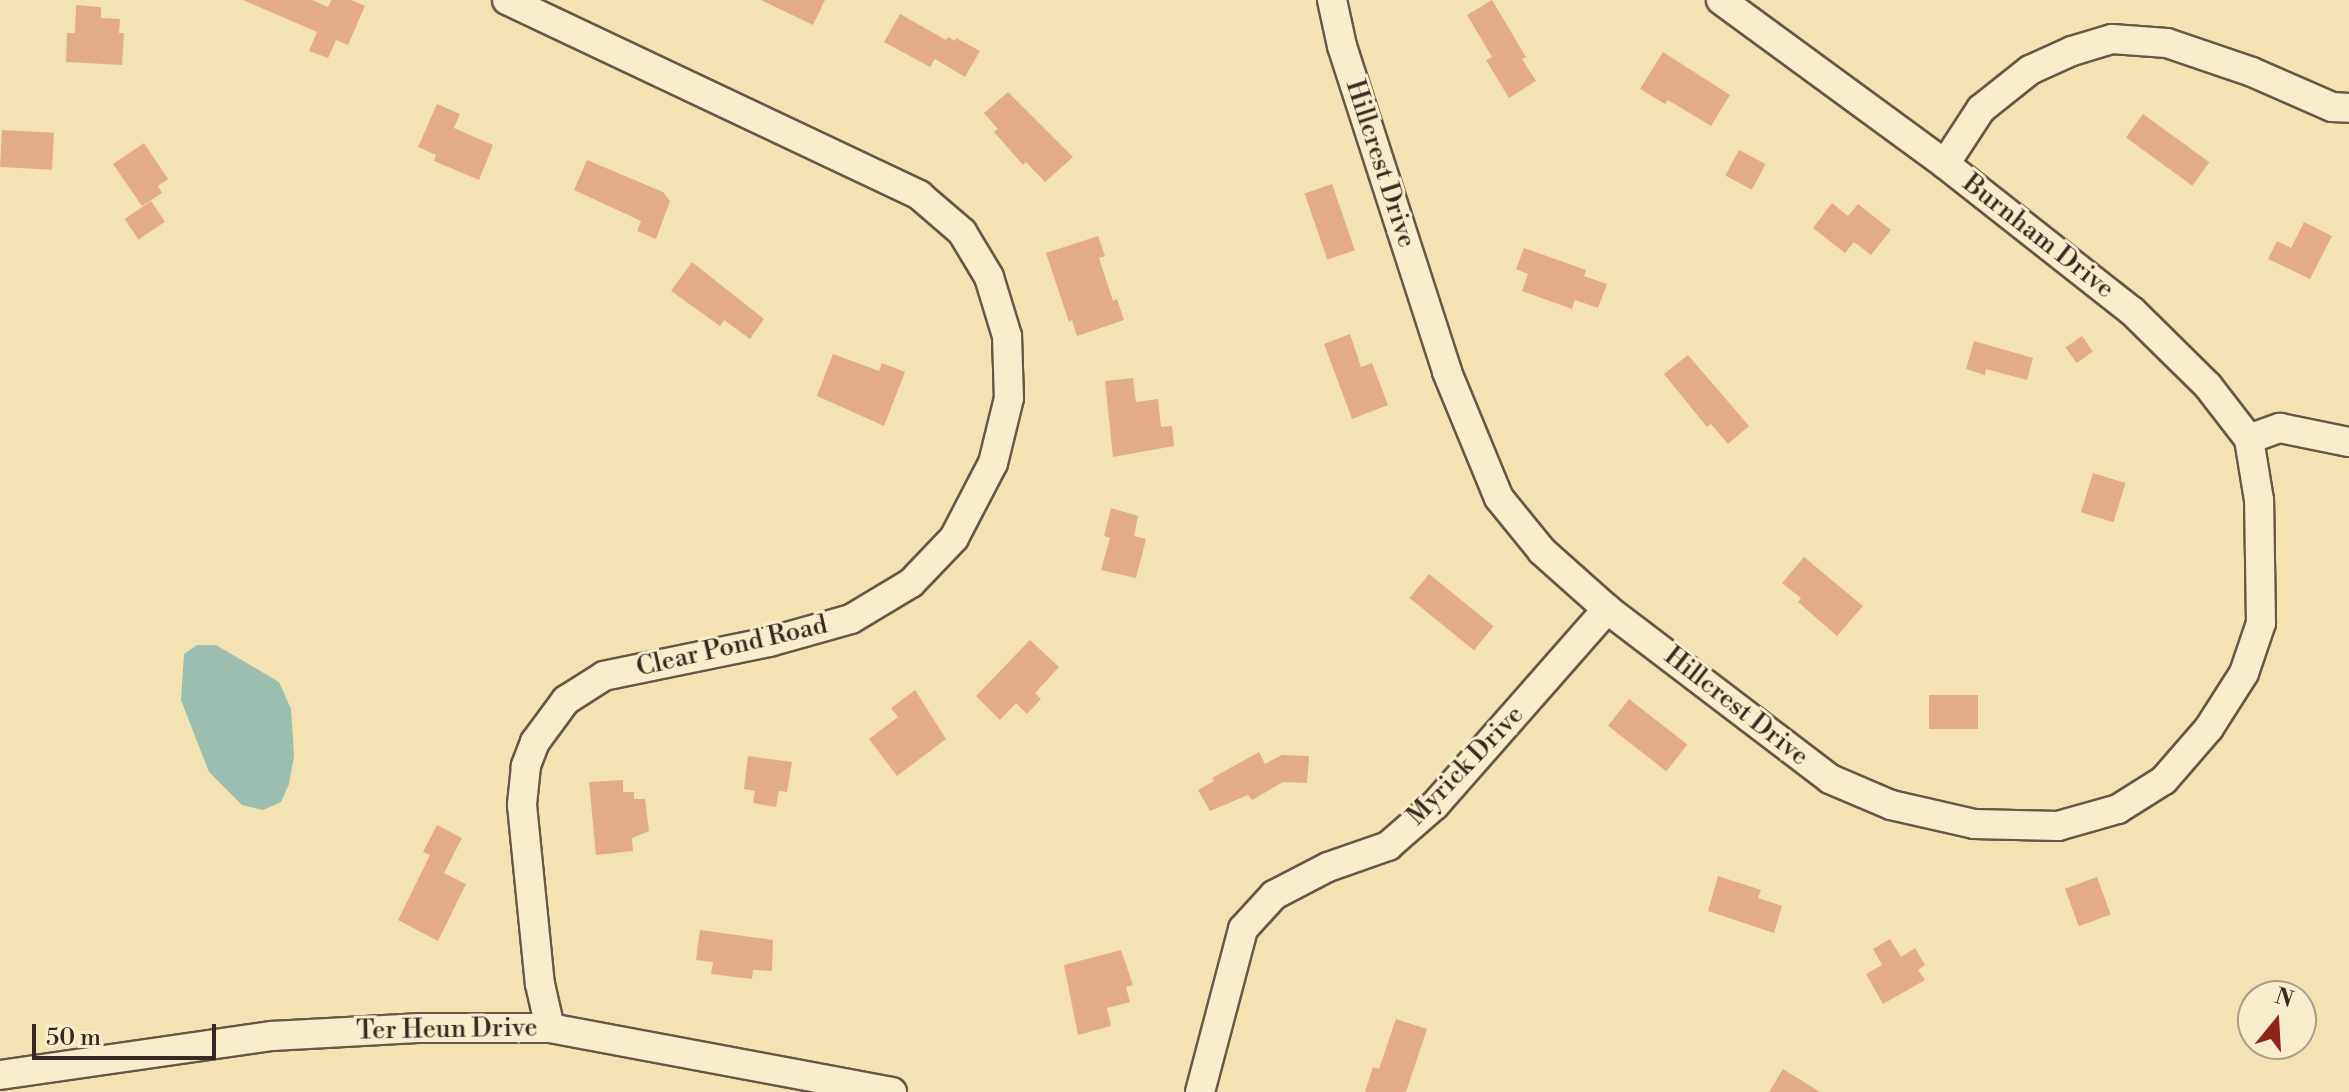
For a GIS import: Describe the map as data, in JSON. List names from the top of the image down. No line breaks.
{"streets":{"street":["Hillcrest Drive","Burnham Drive","Clear Pond Road","Myrick Drive","Ter Heun Drive"]},"crossings":[["Hillcrest Drive","Burnham Drive"],["Hillcrest Drive","Myrick Drive"],["Clear Pond Road","Ter Heun Drive"]],"scale_bar":"50 m","north":"top"}
